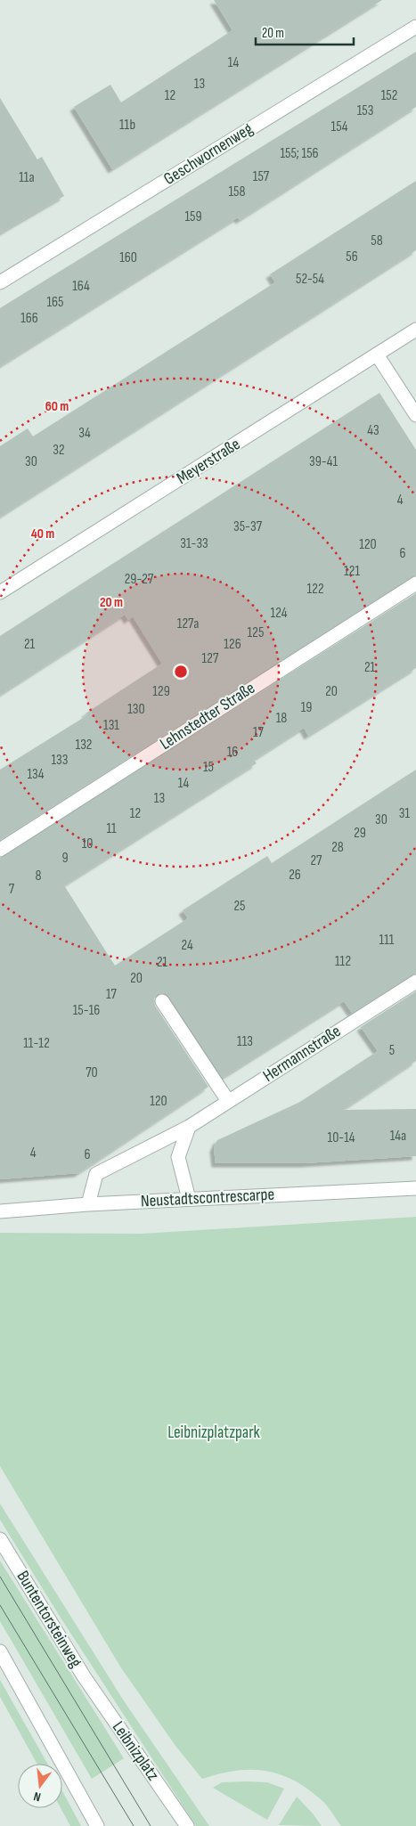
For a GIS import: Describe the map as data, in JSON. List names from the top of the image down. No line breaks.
{"streets":{"street":["Geschwornenweg","Meyerstraße","Lehnstedter Straße","Hermannstraße","Neustadtscontrescarpe","Buntentorsteinweg","Leibnizplatz"]},"crossings":[["Hermannstraße","Neustadtscontrescarpe"],["Buntentorsteinweg","Leibnizplatz"]],"parks":["Leibnizplatzpark"],"house_numbers":["14","13","12","152","153","11b","154","155; 156","157","11a","158","159","58","56","160","52-54","164","165","166","43","34","32","30","39-41","4","35-37","31-33","120","6","121","29-27","122","124","127a","125","21","126","127","21","129","20","19","130","18","131","17","132","16","133","15","134","14","13","12","31","30","11","29","10","28","9","27","26","8","7","25","111","24","112","21","20","17","15-16","113","11-12","5","70","120","14a","10-14","4","6"],"scale_bar":"20 m","north":"bottom","rings":["60 m","40 m","20 m"]}
